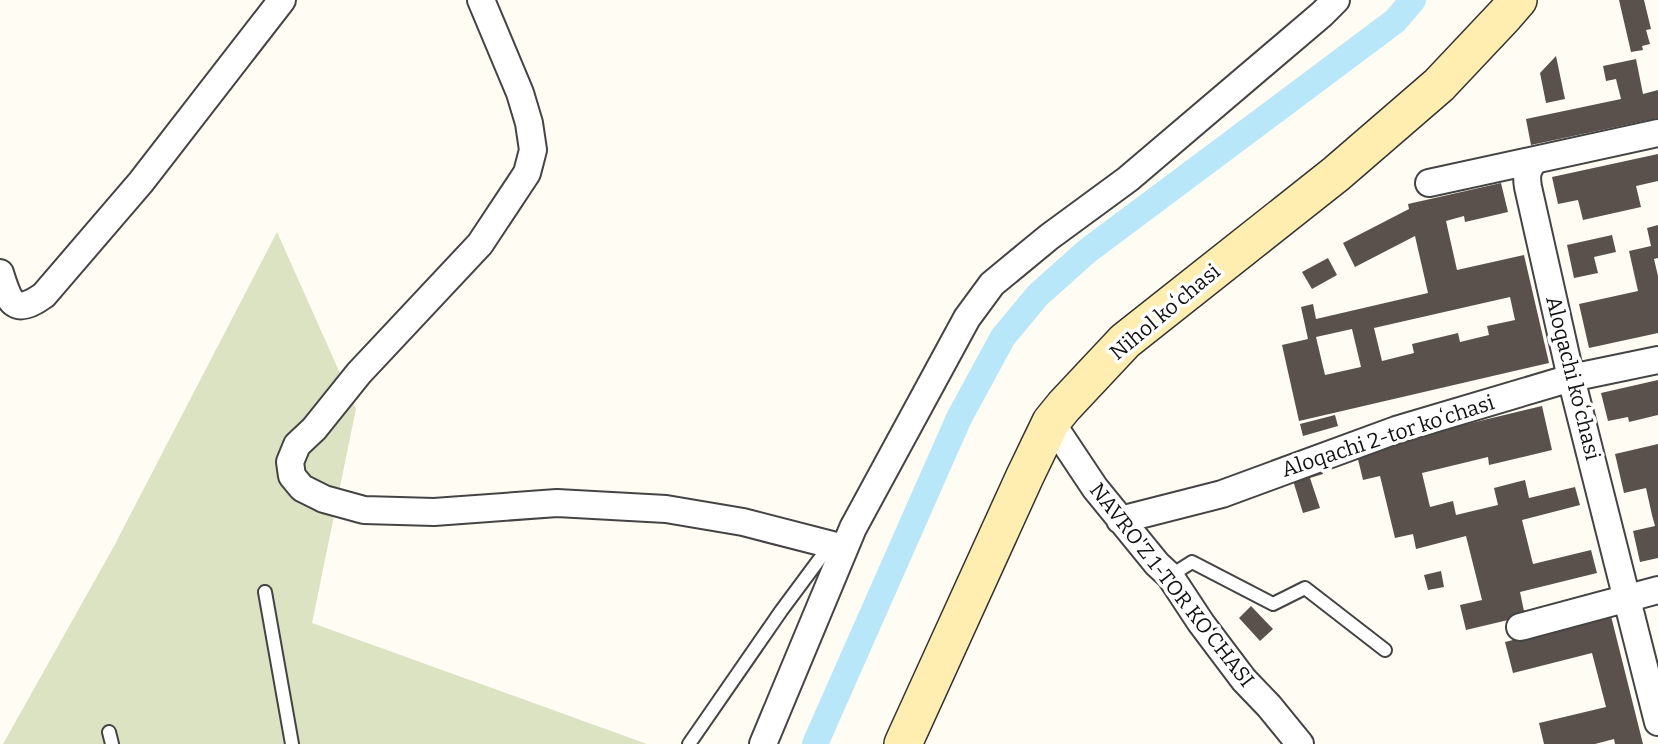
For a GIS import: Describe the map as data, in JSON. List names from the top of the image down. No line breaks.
{"streets":{"main road":["Nihol koʻchasi"],"street":["Aloqachi koʻchasi","Aloqachi 2-tor koʻchasi"]},"crossings":[["Aloqachi koʻchasi","Aloqachi 2-tor koʻchasi"]]}
